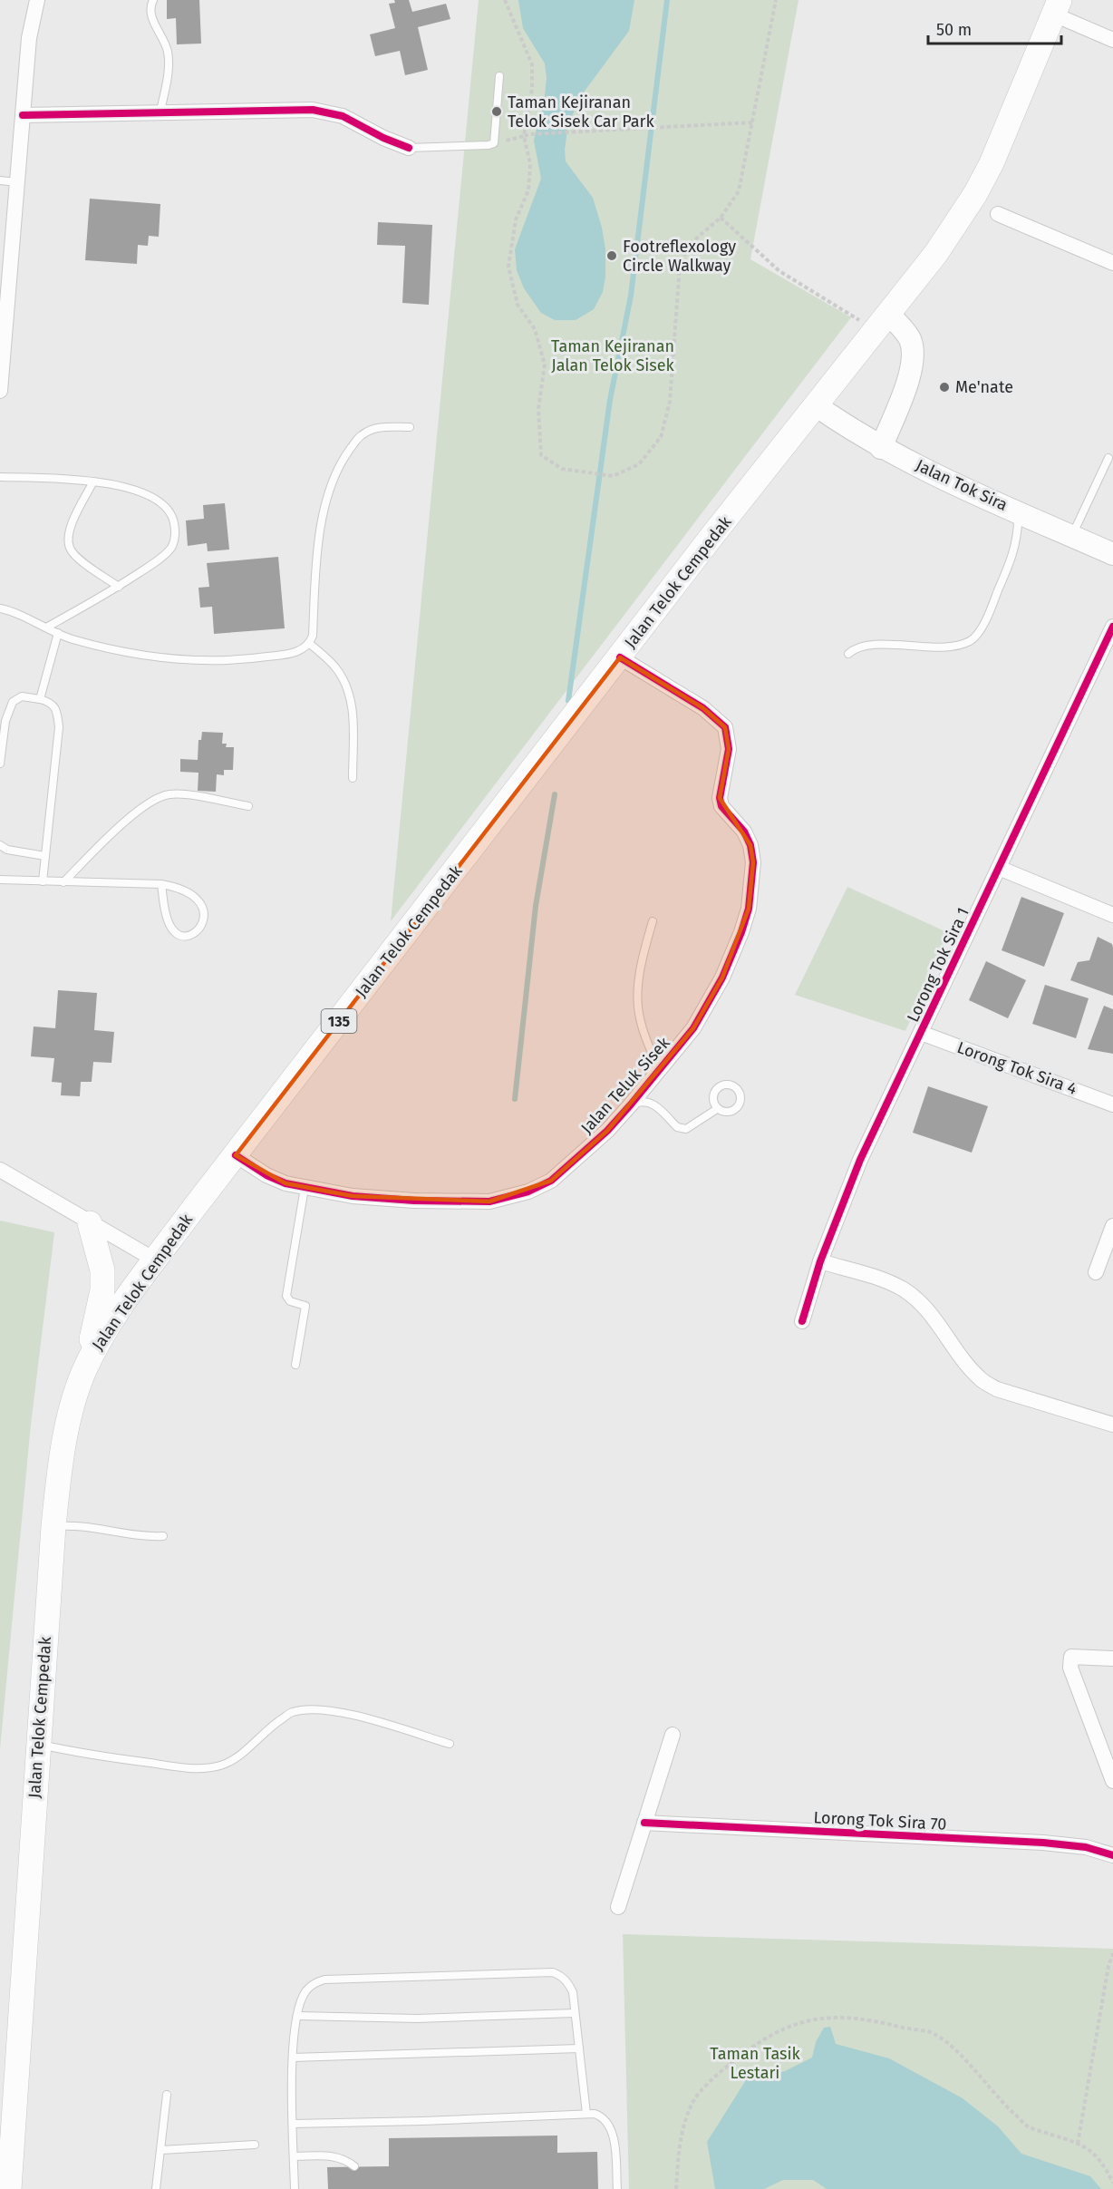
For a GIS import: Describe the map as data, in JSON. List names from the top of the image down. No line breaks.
{"streets":{"main road":["Jalan Telok Cempedak","135"],"street":["Jalan Tok Sira","Lorong Tok Sira 1","Lorong Tok Sira 4","Jalan Teluk Sisek","Lorong Tok Sira 70"]},"crossings":[["Jalan Tok Sira","Jalan Telok Cempedak"],["Jalan Telok Cempedak","Jalan Teluk Sisek"],["Lorong Tok Sira 1","Lorong Tok Sira 4"]],"parks":["Taman Kejiranan Jalan Telok Sisek","Taman Tasik Lestari"],"places":["Taman Kejiranan Telok Sisek Car Park","Footreflexology Circle Walkway","Me'nate"],"scale_bar":"50 m"}
